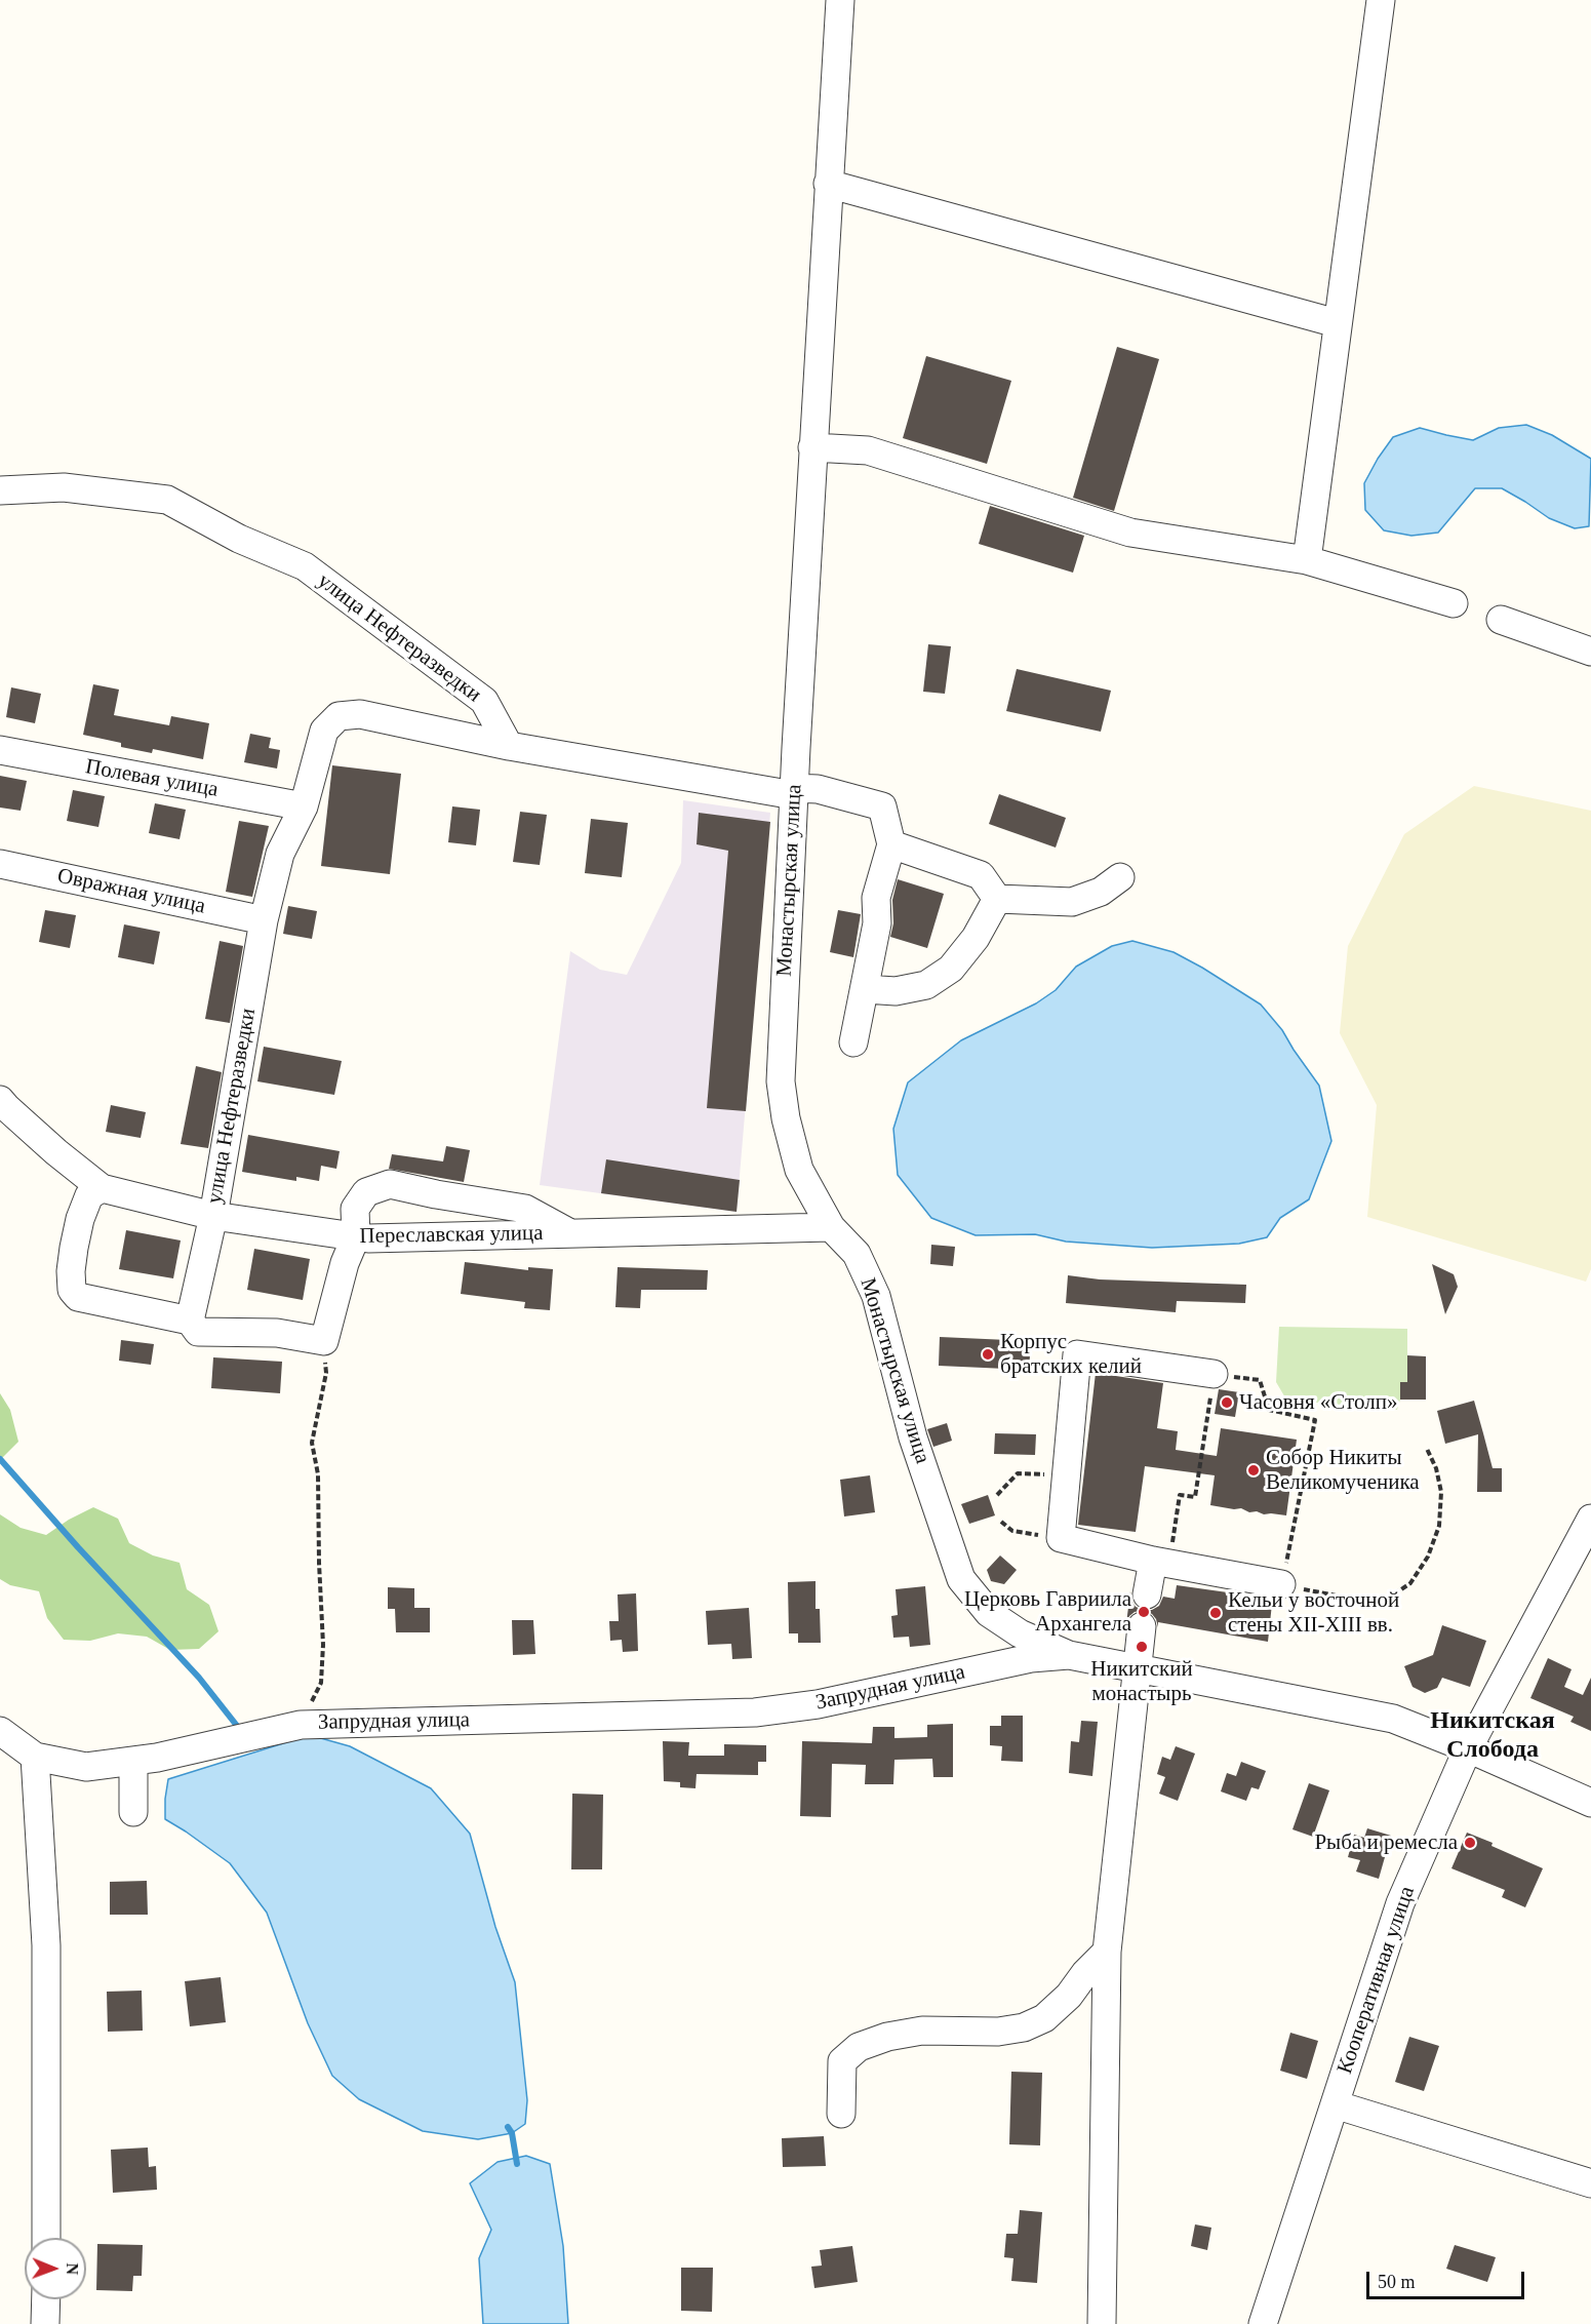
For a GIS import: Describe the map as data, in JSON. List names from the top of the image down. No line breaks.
{"streets":{"street":["улица Нефтеразведки","Полевая улица","Монастырская улица","Овражная улица","Переславская улица","Запрудная улица","Кооперативная улица"]},"crossings":[["улица Нефтеразведки","Полевая улица"],["улица Нефтеразведки","Овражная улица"],["улица Нефтеразведки","Переславская улица"],["Монастырская улица","Переславская улица"],["Монастырская улица","Запрудная улица"],["Запрудная улица","Кооперативная улица"]],"districts":["Никитская Слобода"],"places":["Корпус братских келий","Часовня «Столп»","Собор Никиты Великомученика","Церковь Гавриила Архангела","Кельи у восточной стены XII-XIII вв.","Никитский монастырь","Рыба и ремесла"],"scale_bar":"50 m","north":"right"}
